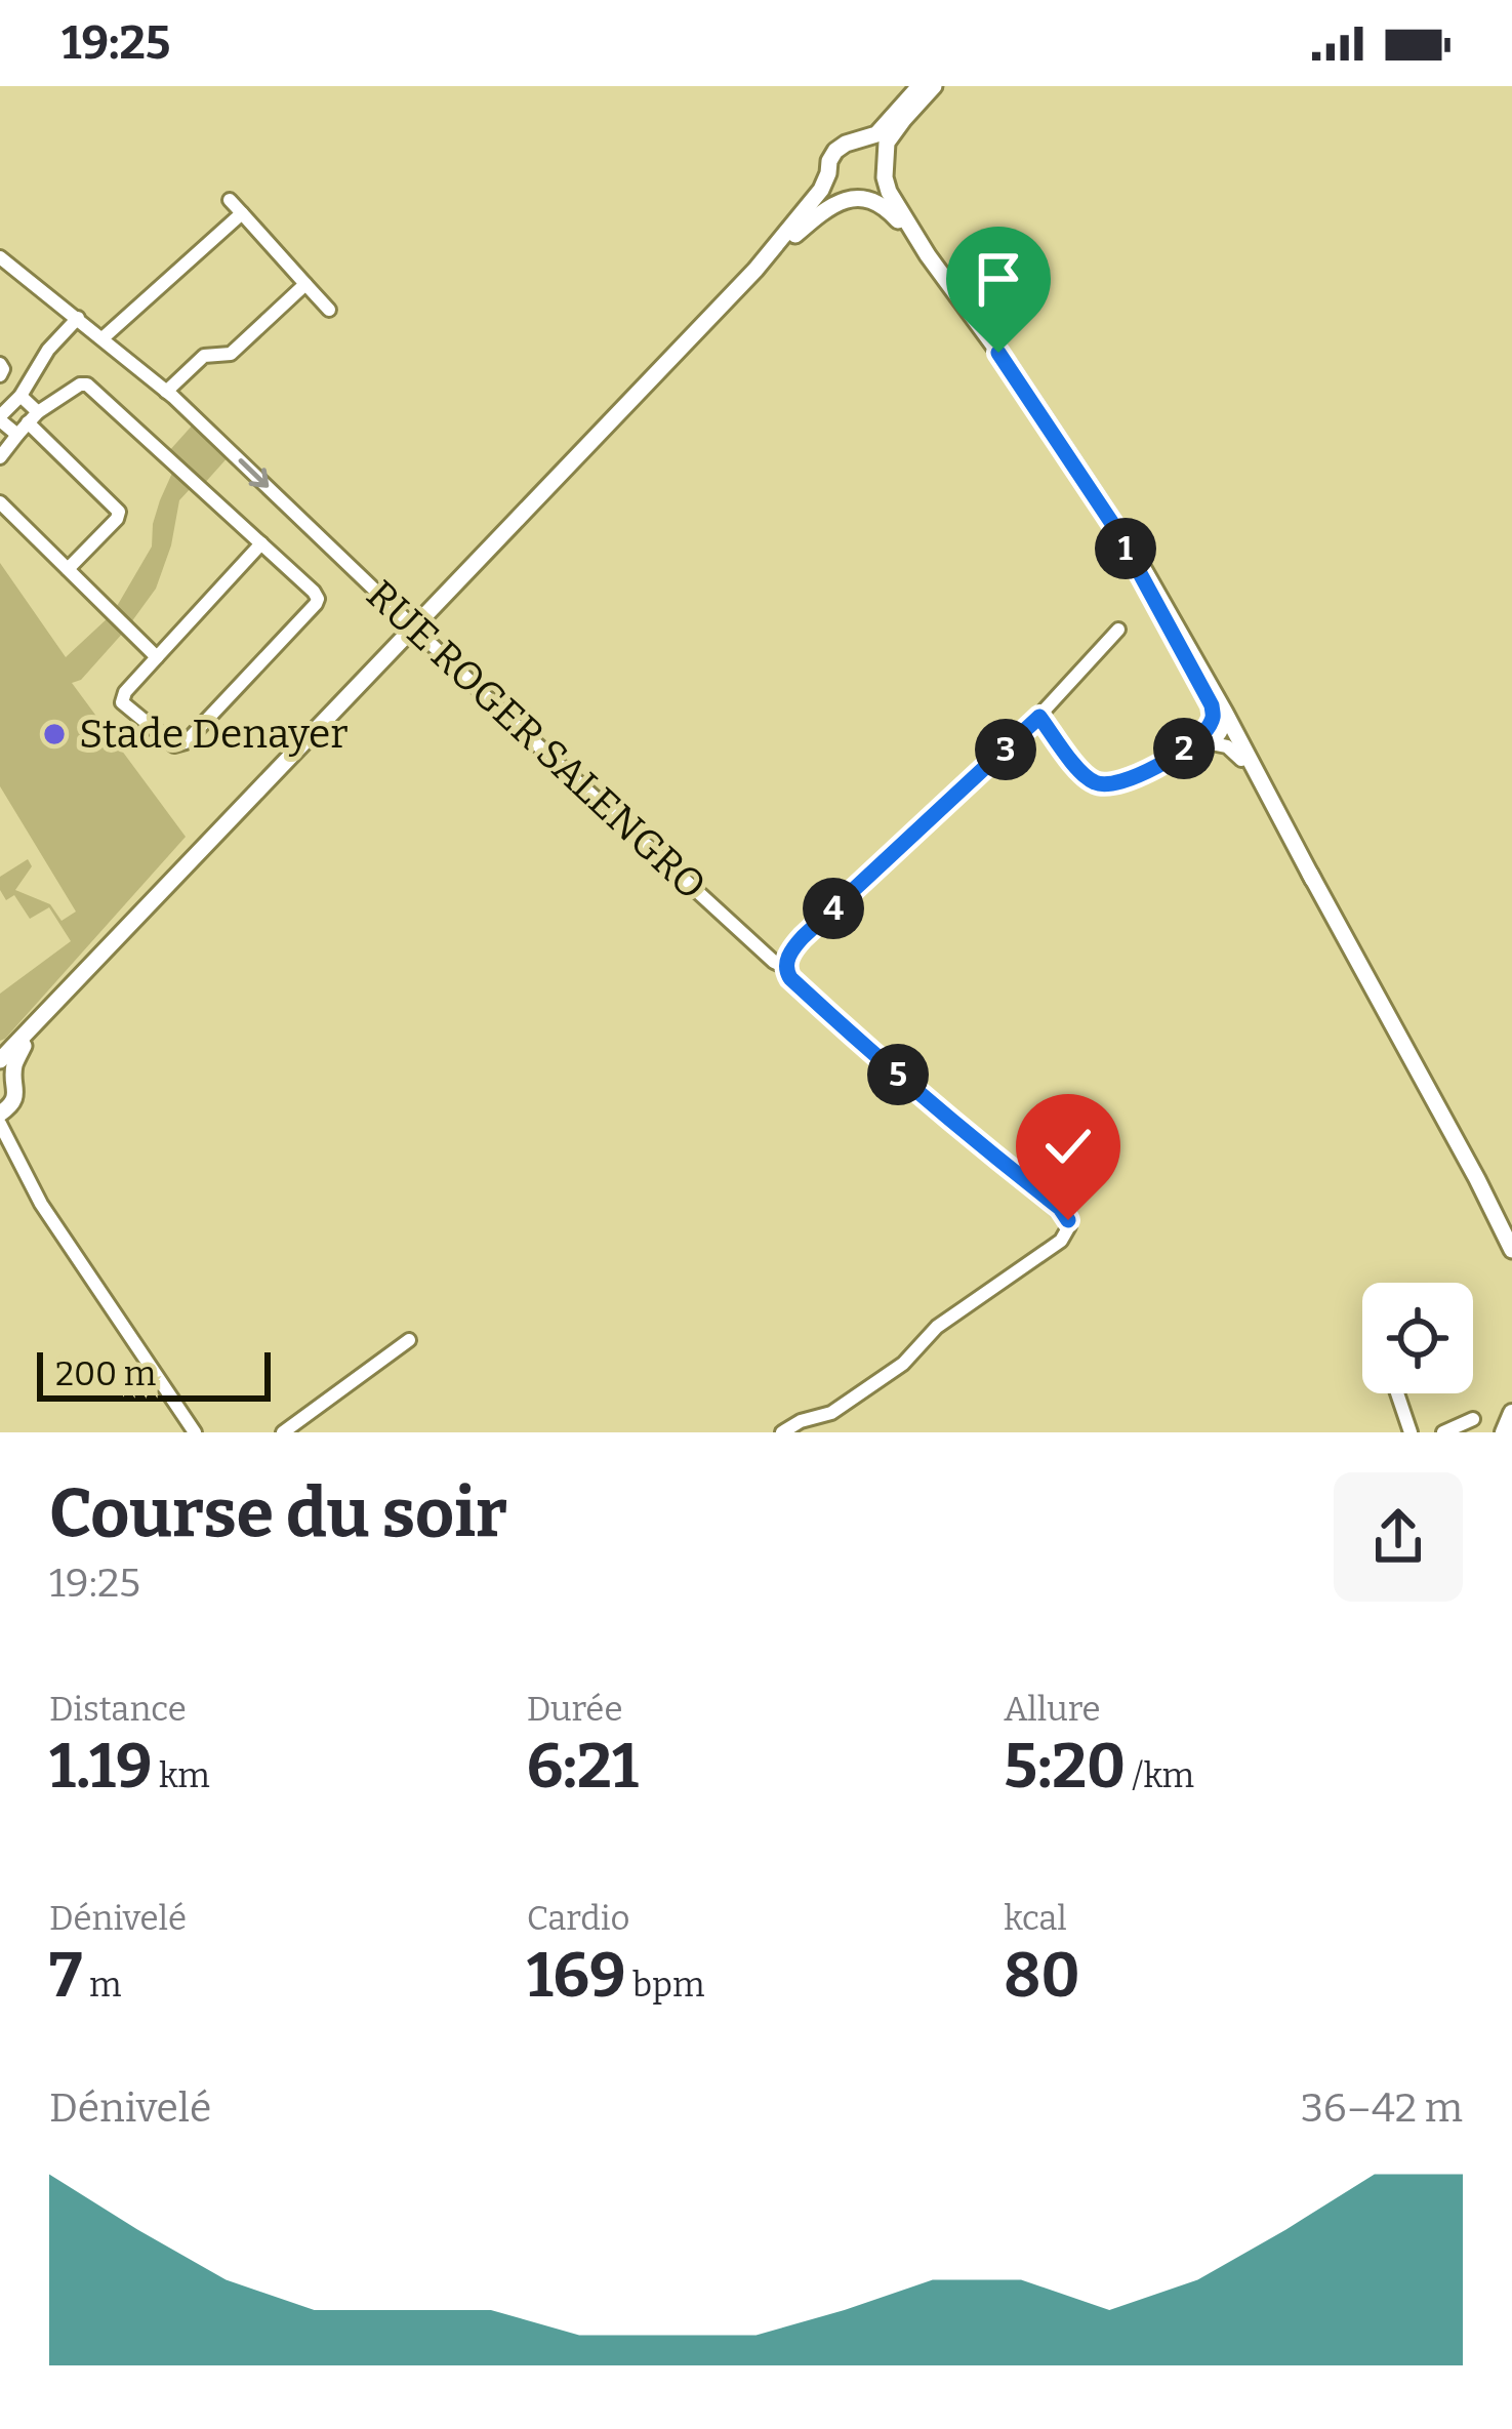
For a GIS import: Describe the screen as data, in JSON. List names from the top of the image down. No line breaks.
{"streets":{"street":["RUE ROGER SALENGRO"]},"places":["Stade Denayer"],"scale_bar":"200 m","page":{"status":"19:25","pins":["1","2","3","4","5"],"scale":"200 m","heading":["Course du soir","19:25"],"stats":[["Distance","1.19 km"],["Durée","6:21"],["Allure","5:20 /km"],["Dénivelé","7 m"],["Cardio","169 bpm"],["kcal","80"]],"chart":["Dénivelé","36–42 m"]}}
